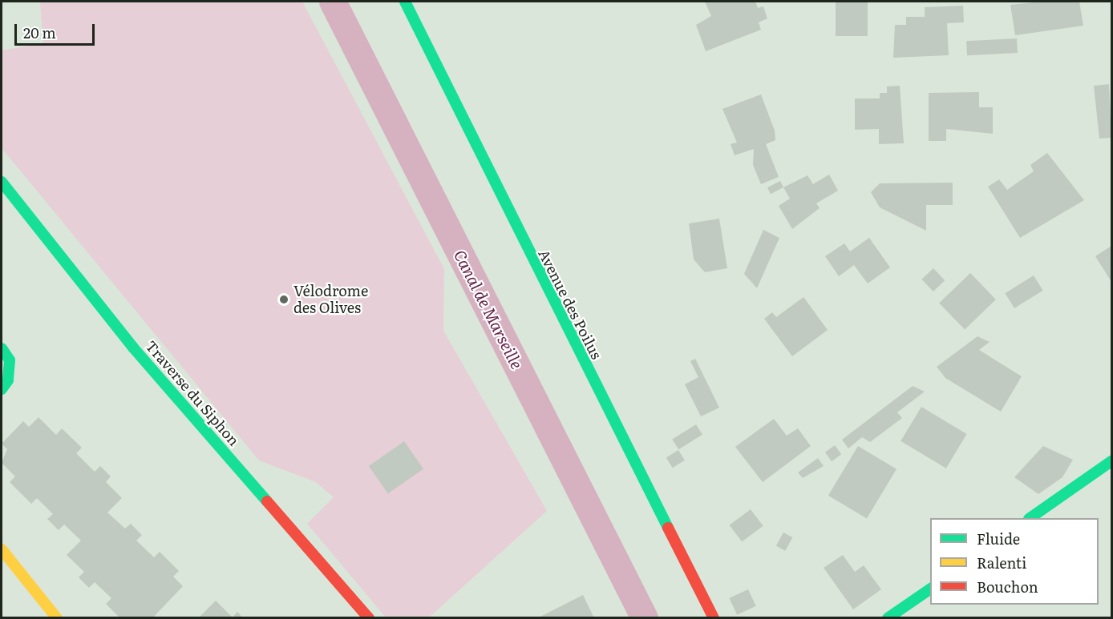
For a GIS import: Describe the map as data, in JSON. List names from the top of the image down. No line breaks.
{"streets":{"street":["Avenue des Poilus","Traverse du Siphon"]},"water":["Canal de Marseille"],"places":["Vélodrome des Olives"],"legend":["Fluide","Ralenti","Bouchon"],"scale_bar":"20 m"}
